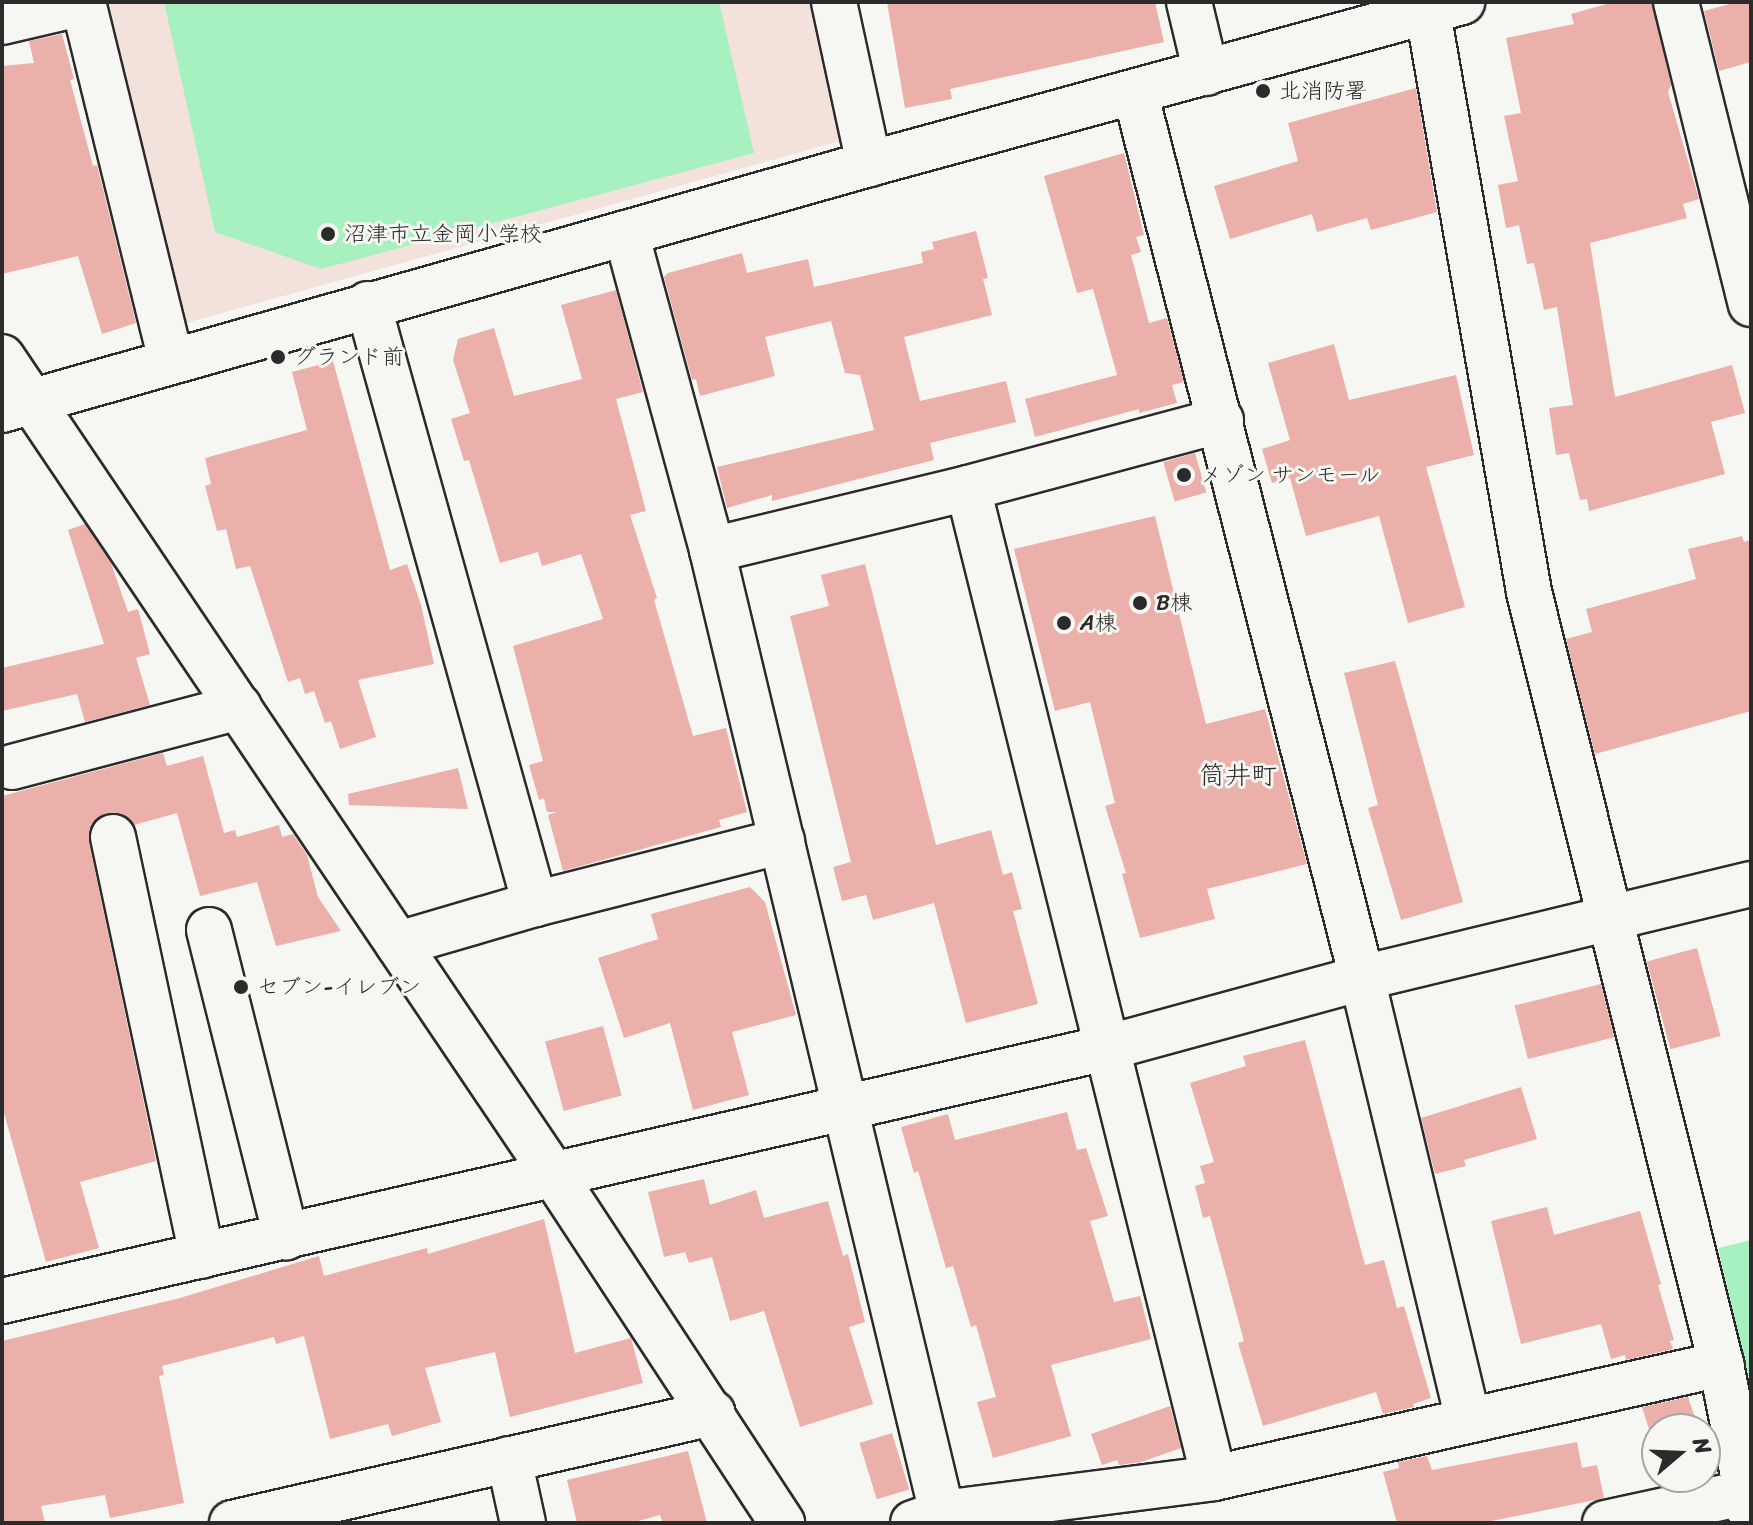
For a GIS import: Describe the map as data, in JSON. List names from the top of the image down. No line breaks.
{"districts":["筒井町"],"places":["北消防署","沼津市立金岡小学校","グランド前","メゾン サンモール","B棟","A棟","セブン-イレブン"],"north":"right"}
